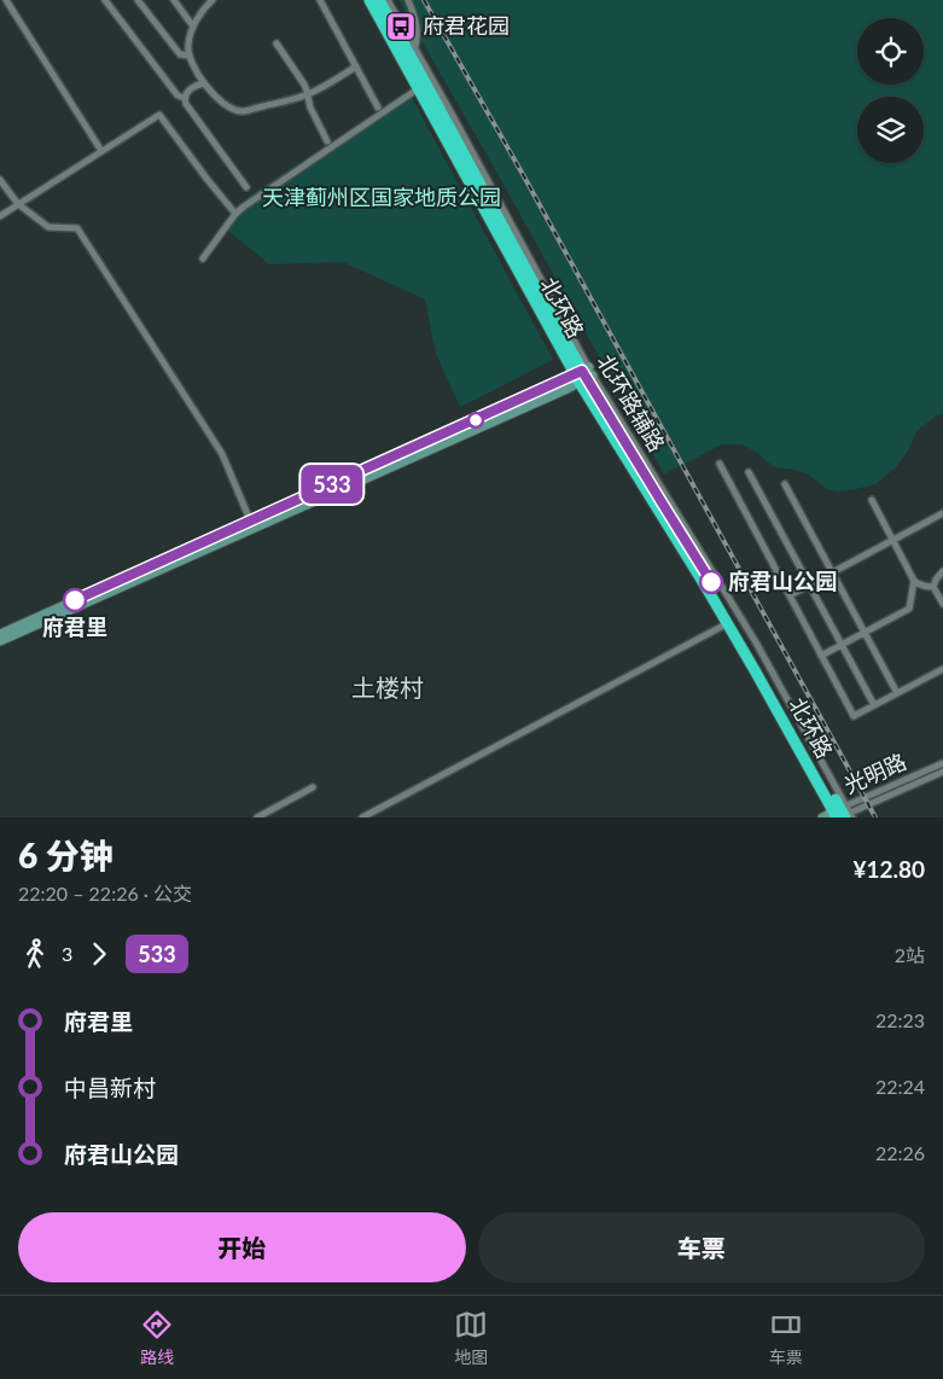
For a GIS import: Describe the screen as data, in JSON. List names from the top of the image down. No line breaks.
{"streets":{"highway":["北环路"],"main road":["光明路"]},"crossings":[["北环路","光明路"]],"districts":["土楼村"],"parks":["天津蓟州区国家地质公园"],"places":{"bus stop":["府君花园"],"other":["府君山公园","府君里"]},"lines":["bus line 533"],"page":{"on_map":"533","heading":["6 分钟","22:20 – 22:26 · 公交","¥12.80"],"legs":["3","533","2站"],"list":[{"name":"府君里","value":"22:23"},{"name":"中昌新村","value":"22:24"},{"name":"府君山公园","value":"22:26"}],"buttons":["开始","车票"],"tabs":["路线","地图","车票"]}}
